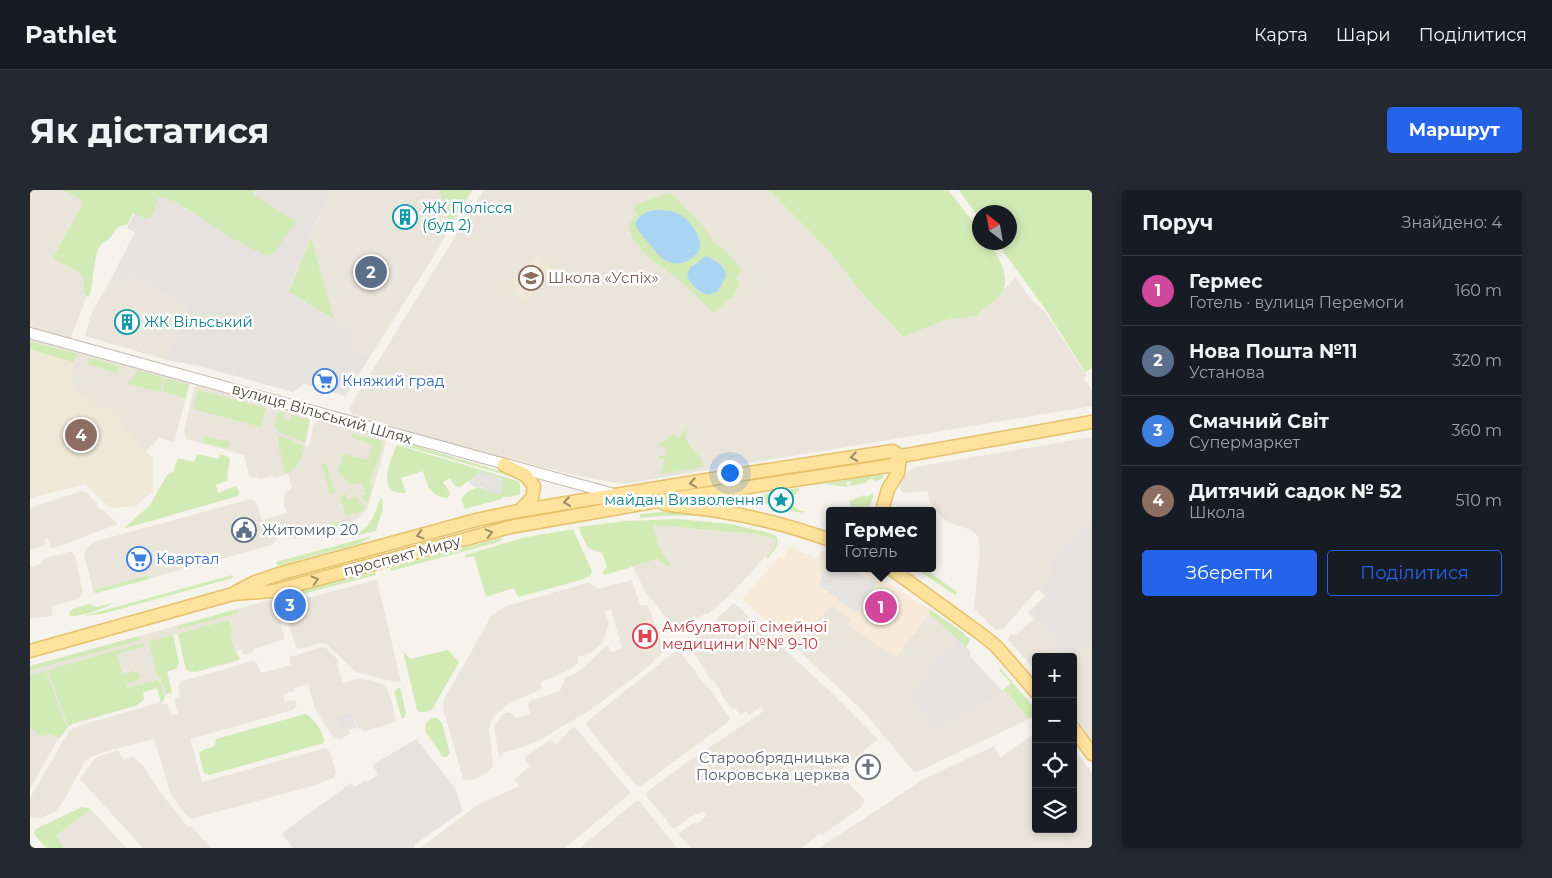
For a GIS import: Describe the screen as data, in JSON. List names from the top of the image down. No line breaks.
{"streets":{"main road":["проспект Миру"],"street":["вулиця Вільський Шлях"]},"places":{"building":["ЖК Полісся (буд 2)","ЖК Вільський"],"school or university":["Школа «Успіх»"],"supermarket":["Княжий град","Квартал"],"place":["майдан Визволення"],"public building":["Житомир 20"],"hospital":["Амбулаторії сімейної медицини №№ 9-10"],"church":["Старообрядницька Покровська церква"]},"north":"top left","page":{"header":"Pathlet","nav":["Карта","Шари","Поділитися"],"buttons":["Маршрут",["Зберегти","Поділитися"]],"title":"Як дістатися","heading":["Поруч","Знайдено: 4"],"pins":["2","4","3","1"],"list":[{"mark":"1","name":"Гермес","note":"Готель · вулиця Перемоги","value":"160 m"},{"mark":"2","name":"Нова Пошта №11","note":"Установа","value":"320 m"},{"mark":"3","name":"Смачний Світ","note":"Супермаркет","value":"360 m"},{"mark":"4","name":"Дитячий садок № 52","note":"Школа","value":"510 m"}],"popup":["Гермес","Готель"],"map_buttons":["+","−"]}}
